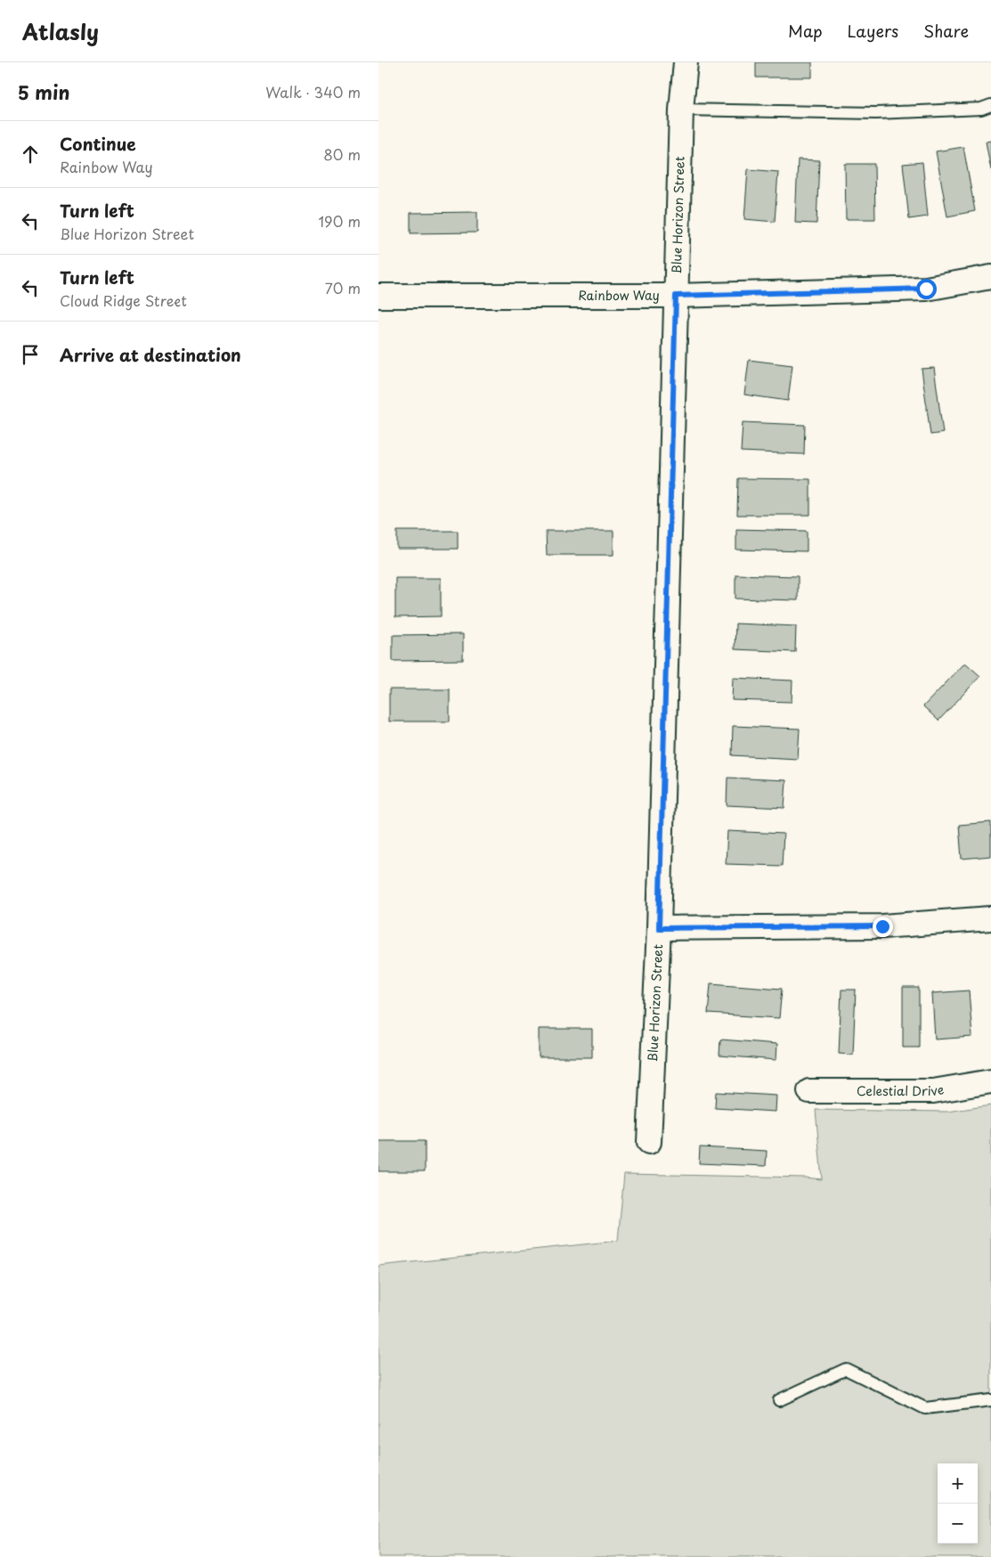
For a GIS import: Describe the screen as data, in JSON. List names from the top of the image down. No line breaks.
{"streets":{"street":["Blue Horizon Street","Rainbow Way","Celestial Drive"]},"crossings":[["Blue Horizon Street","Rainbow Way"]],"page":{"header":"Atlasly","nav":["Map","Layers","Share"],"heading":["5 min","Walk · 340 m"],"list":[["Continue","Rainbow Way","80 m"],["Turn left","Blue Horizon Street","190 m"],["Turn left","Cloud Ridge Street","70 m"],"Arrive at destination"],"map_buttons":["+","−"]}}
